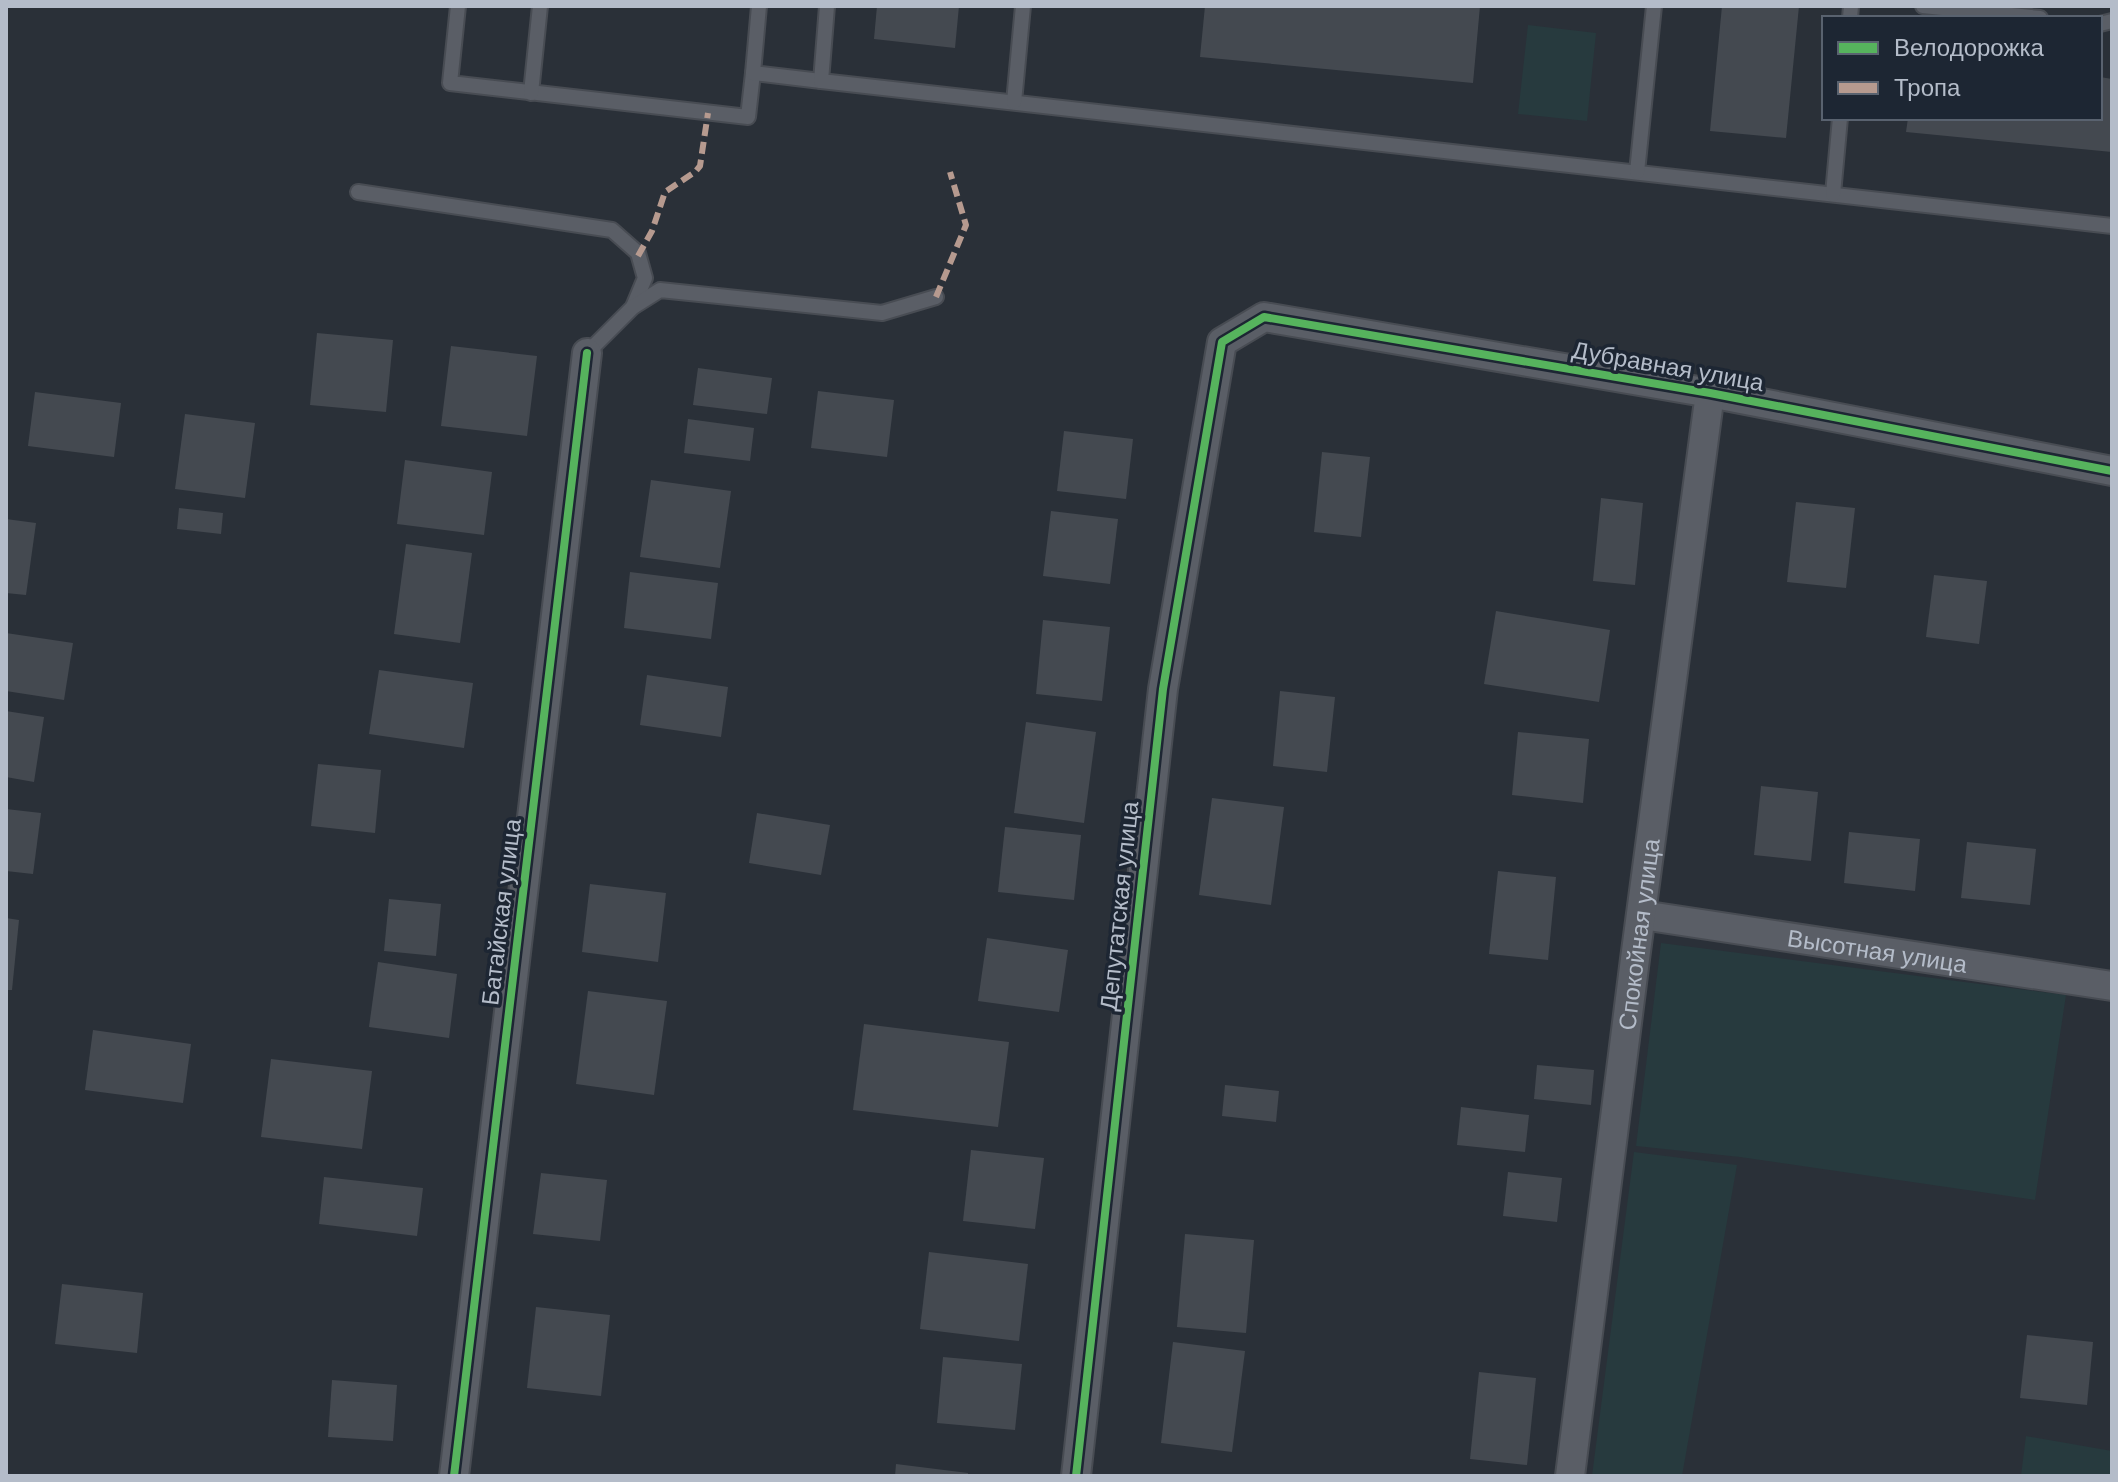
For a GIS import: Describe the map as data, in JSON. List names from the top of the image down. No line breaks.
{"streets":{"street":["Дубравная улица","Депутатская улица","Батайская улица","Спокойная улица","Высотная улица"]},"crossings":[["Дубравная улица","Депутатская улица"],["Дубравная улица","Спокойная улица"],["Спокойная улица","Высотная улица"]],"legend":["Велодорожка","Тропа"]}
